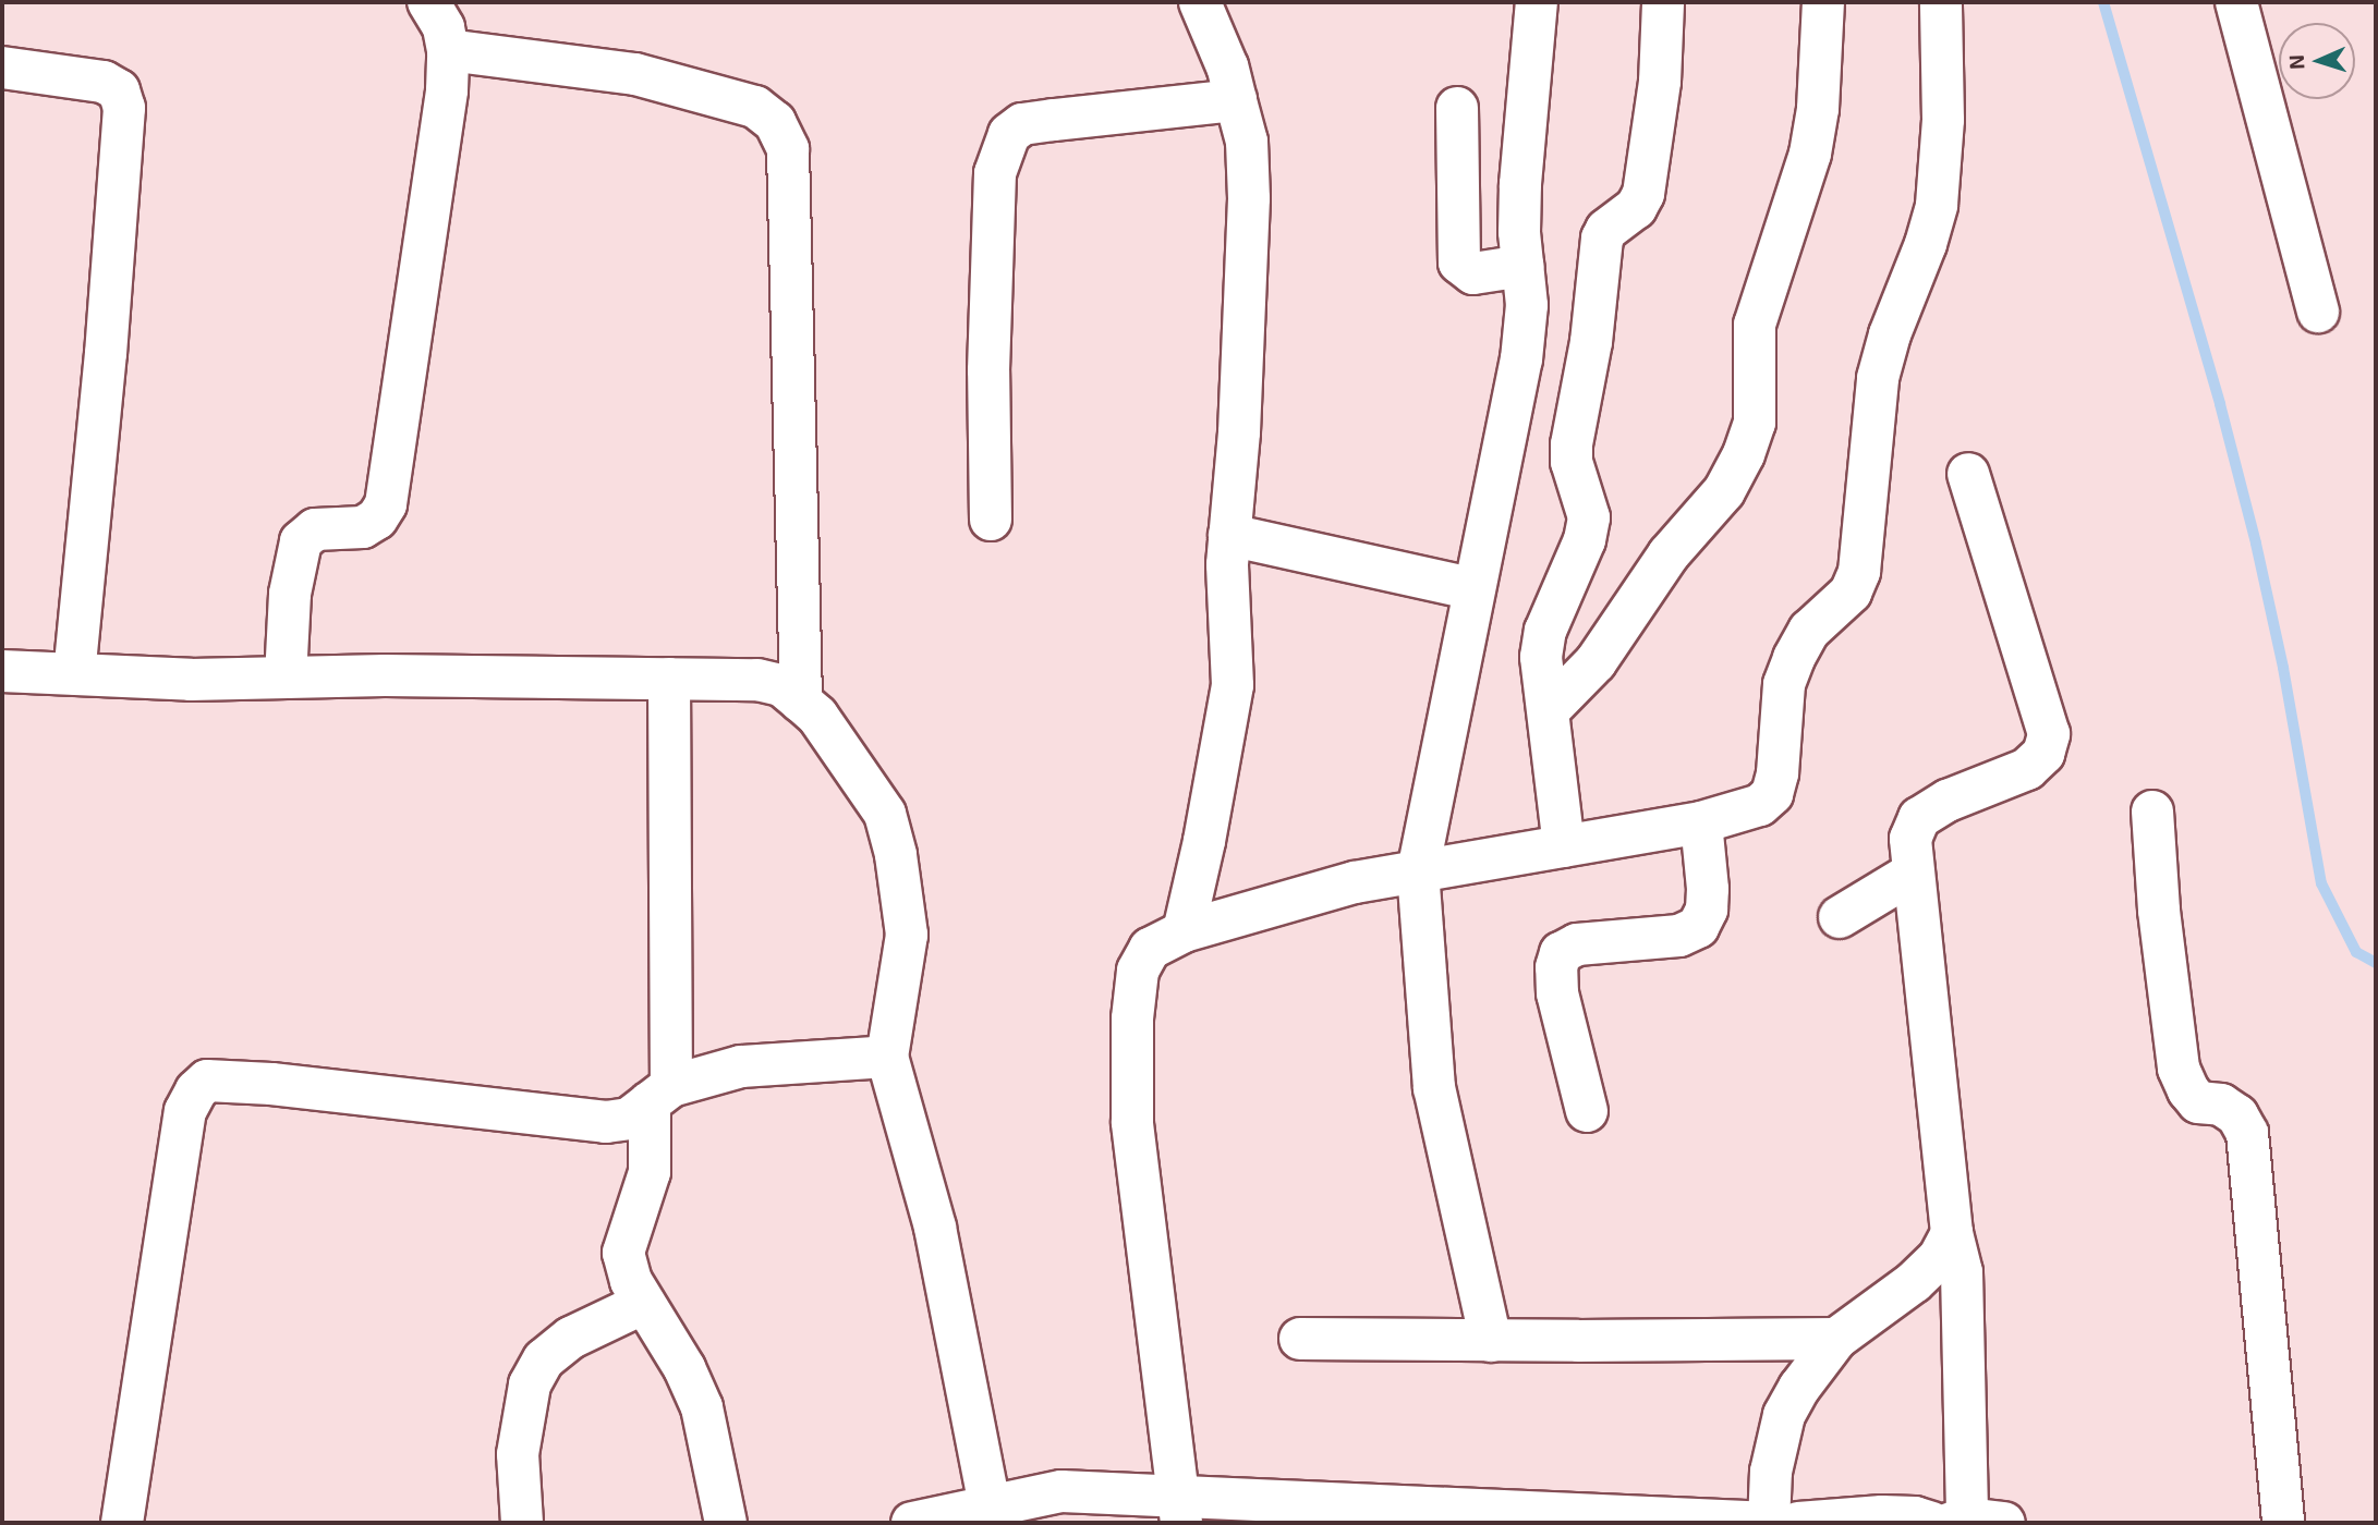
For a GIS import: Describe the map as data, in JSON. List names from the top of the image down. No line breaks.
{"north":"left"}
